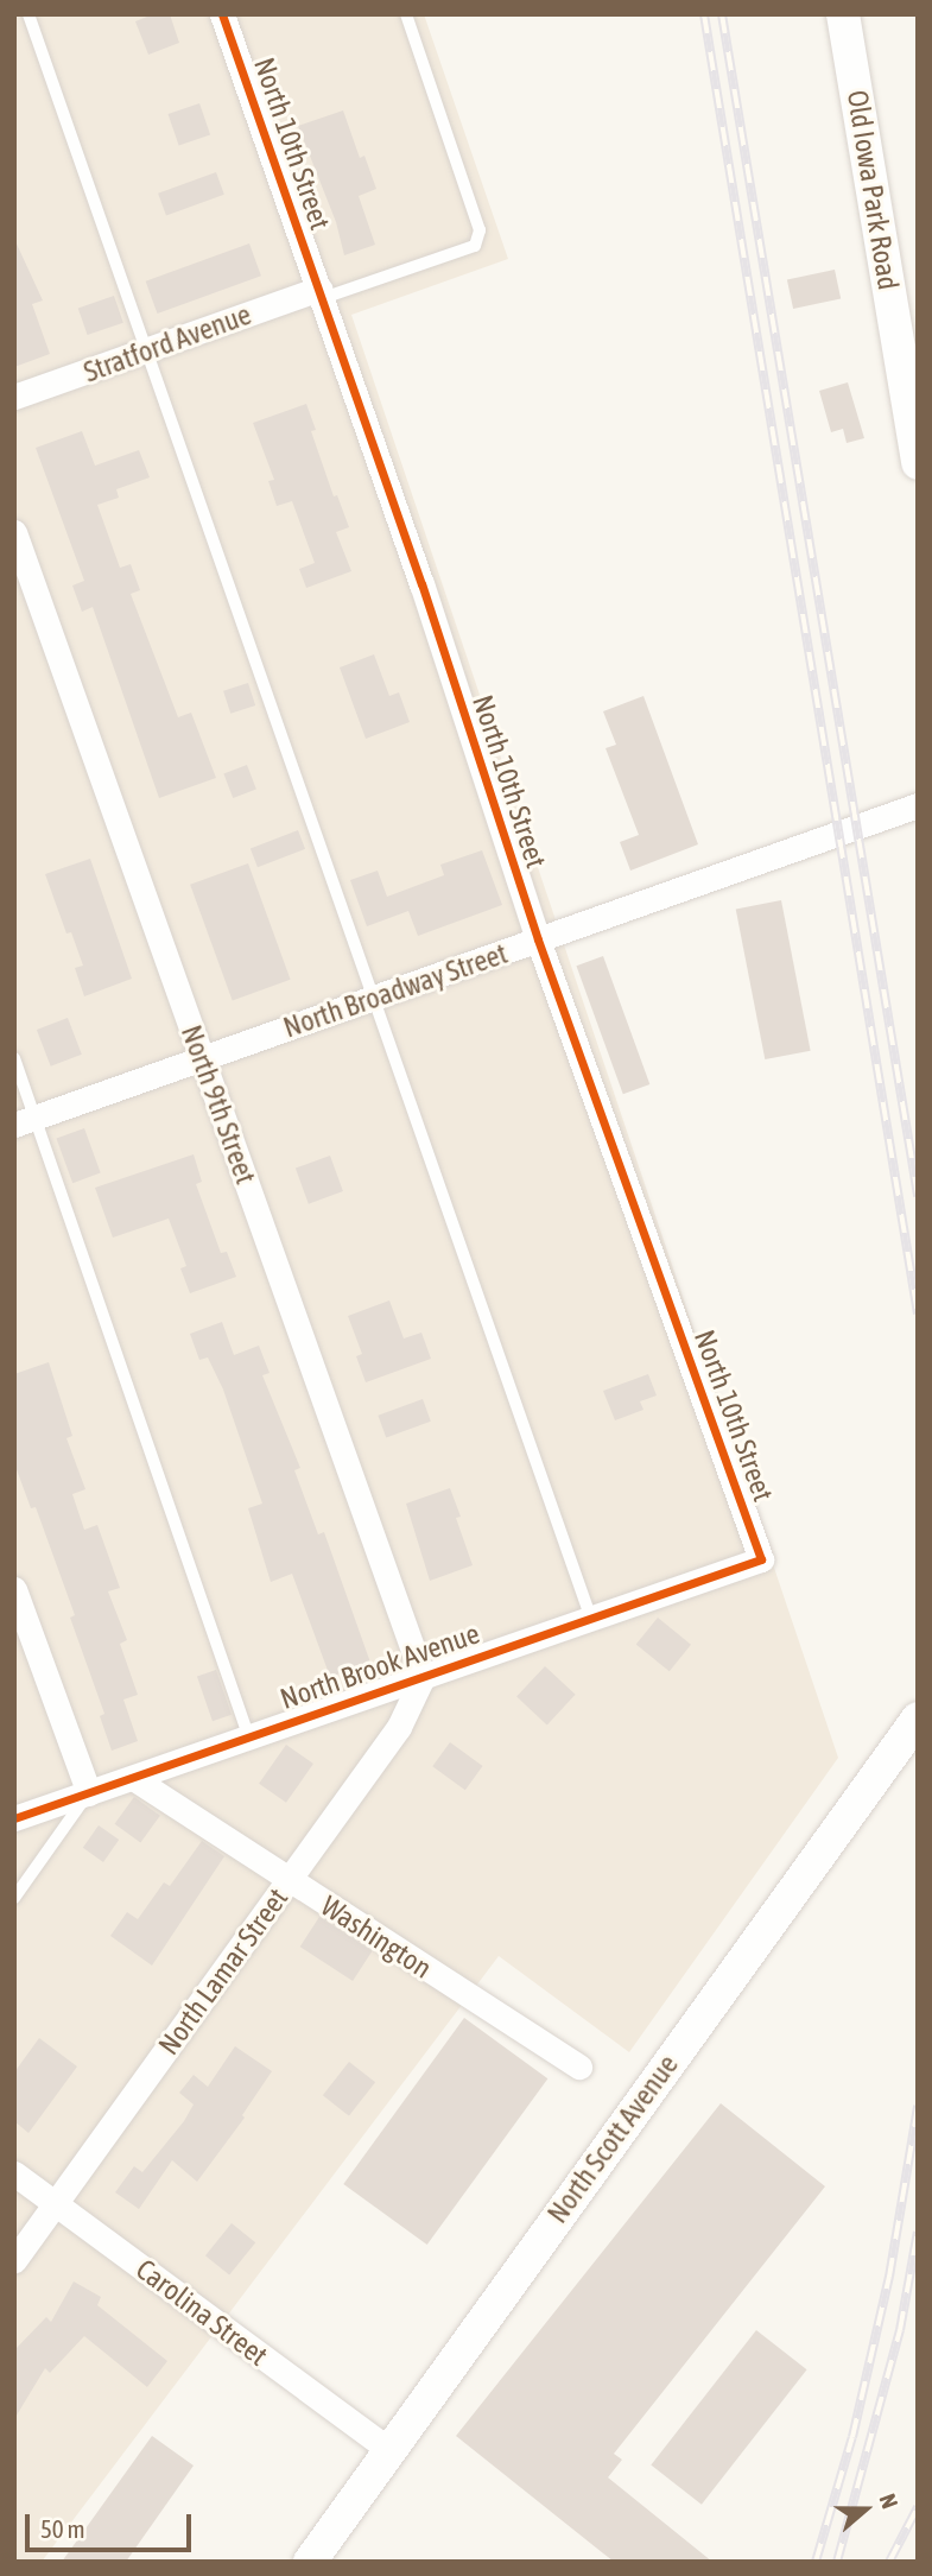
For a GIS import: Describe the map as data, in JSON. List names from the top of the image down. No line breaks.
{"streets":{"main road":["Old Iowa Park Road","North Scott Avenue"],"street":["North 10th Street","Stratford Avenue","North Broadway Street","North 9th Street","North Brook Avenue","Washington","North Lamar Street","Carolina Street"]},"crossings":[["North 10th Street","Stratford Avenue"],["North 10th Street","North Broadway Street"],["North 10th Street","North Brook Avenue"],["North Broadway Street","North 9th Street"],["North 9th Street","North Brook Avenue"],["North 9th Street","North Lamar Street"],["North Brook Avenue","Washington"],["North Brook Avenue","North Lamar Street"],["Washington","North Lamar Street"],["North Lamar Street","Carolina Street"],["North Scott Avenue","Carolina Street"]],"scale_bar":"50 m","north":"right"}
